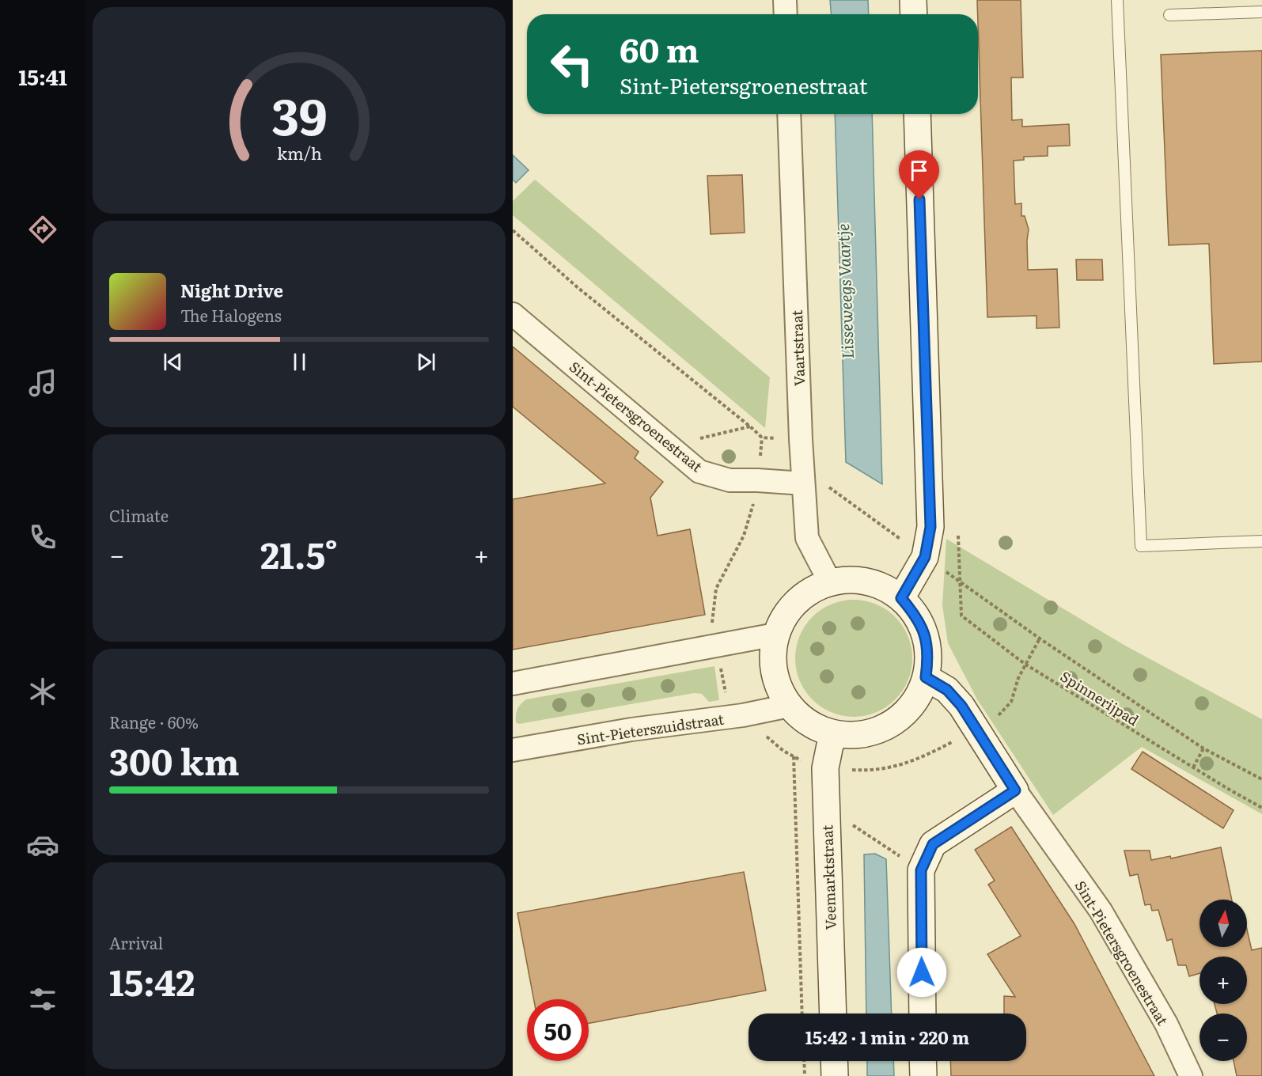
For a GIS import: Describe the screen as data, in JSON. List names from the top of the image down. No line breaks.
{"streets":{"main road":["Sint-Pietersgroenestraat","Veemarktstraat"],"street":["Vaartstraat","Sint-Pieterszuidstraat"],"path":["Spinnerijpad"]},"crossings":[["Vaartstraat","Sint-Pietersgroenestraat"],["Vaartstraat","Sint-Pieterszuidstraat"],["Vaartstraat","Veemarktstraat"],["Sint-Pietersgroenestraat","Sint-Pieterszuidstraat"],["Sint-Pietersgroenestraat","Veemarktstraat"],["Sint-Pieterszuidstraat","Veemarktstraat"]],"water":["Lisseweegs Vaartje"],"north":"top","page":{"tabs":"15:41","turn":["60 m","Sint-Pietersgroenestraat"],"song":["Night Drive","The Halogens"],"tile":["Climate",["Range · 60%","300 km"],["Arrival","15:42"]],"heat":["−","21.5°","+"],"map_buttons":["+","−"],"limit":"50","trip":"15:42 · 1 min · 220 m","gauge":["39","km/h"]}}
